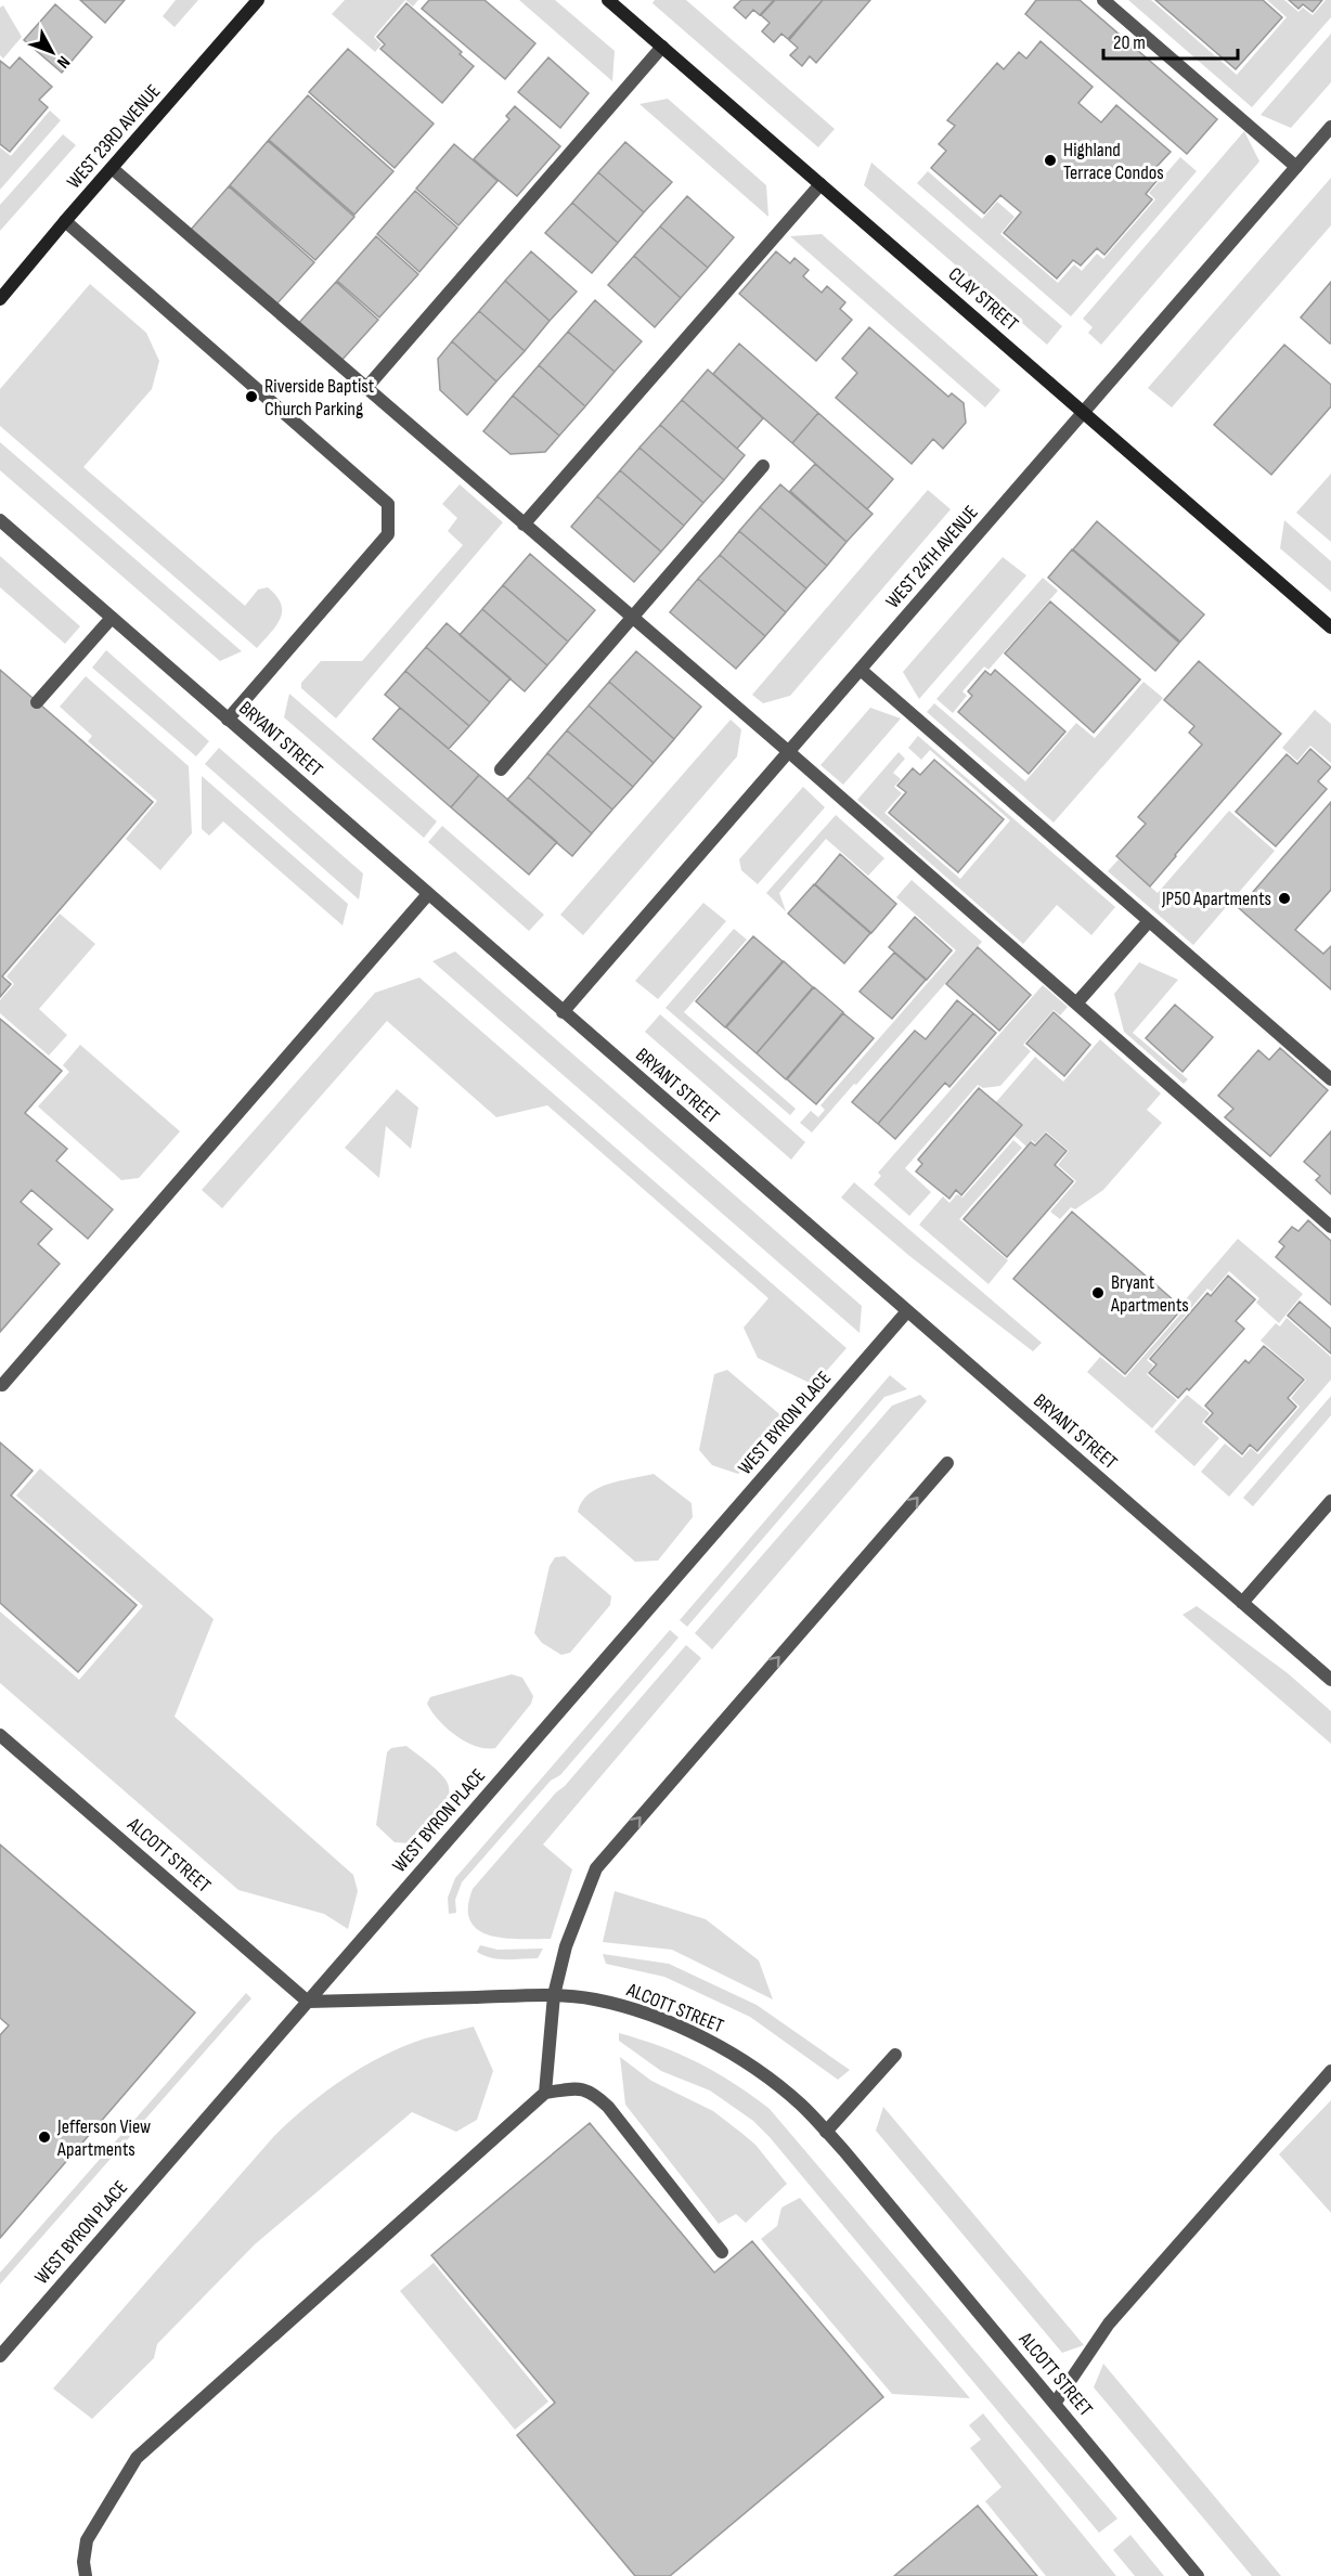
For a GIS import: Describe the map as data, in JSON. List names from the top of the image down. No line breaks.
{"streets":{"street":["WEST 23RD AVENUE","CLAY STREET","WEST 24TH AVENUE","BRYANT STREET","WEST BYRON PLACE","ALCOTT STREET"]},"crossings":[["CLAY STREET","WEST 24TH AVENUE"],["WEST 24TH AVENUE","BRYANT STREET"],["BRYANT STREET","WEST BYRON PLACE"],["WEST BYRON PLACE","ALCOTT STREET"]],"places":["Highland Terrace Condos","Riverside Baptist Church Parking","JP50 Apartments","Bryant Apartments","Jefferson View Apartments"],"scale_bar":"20 m","north":"bottom right"}
